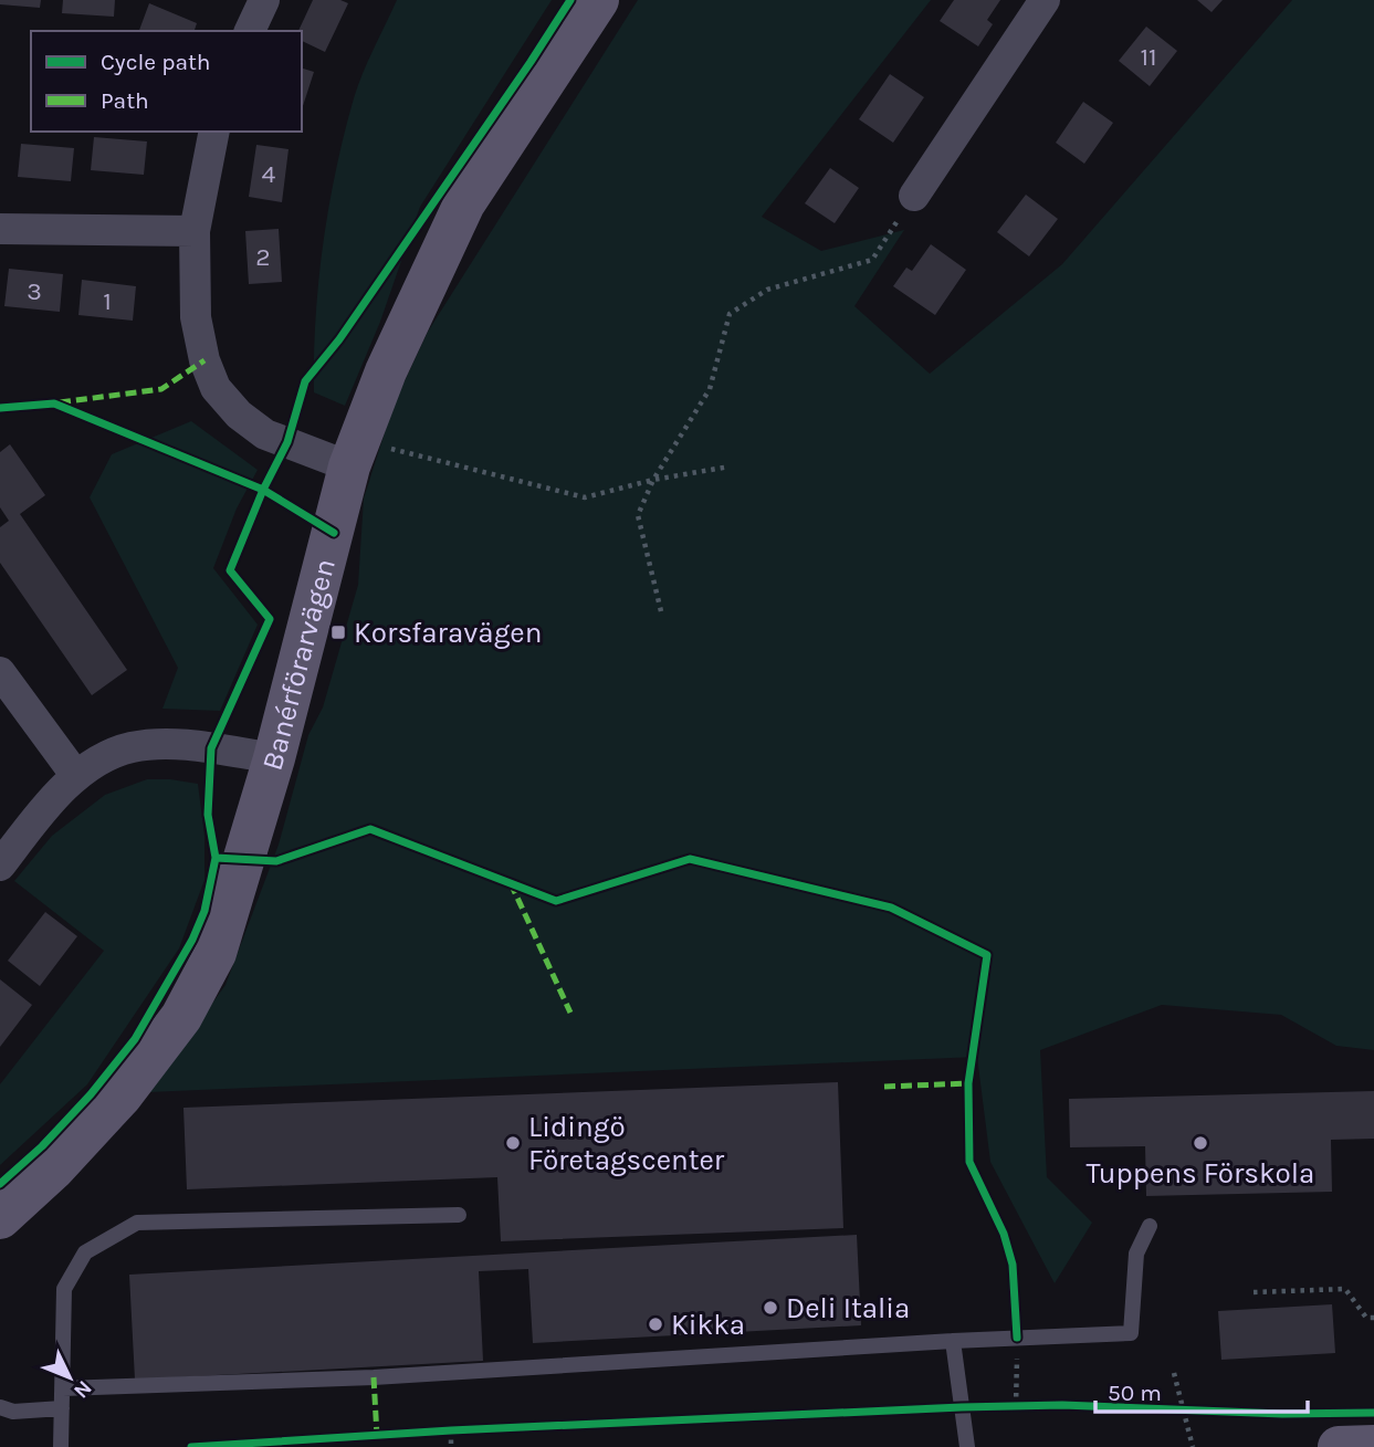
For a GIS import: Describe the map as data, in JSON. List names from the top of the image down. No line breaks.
{"streets":{"street":["Banérförarvägen"]},"places":{"transit":["Korsfaravägen"],"other":["Lidingö Företagscenter","Tuppens Förskola","Deli Italia","Kikka"]},"house_numbers":["11","4","2","3","1"],"legend":["Cycle path","Path"],"scale_bar":"50 m","north":"bottom right"}
